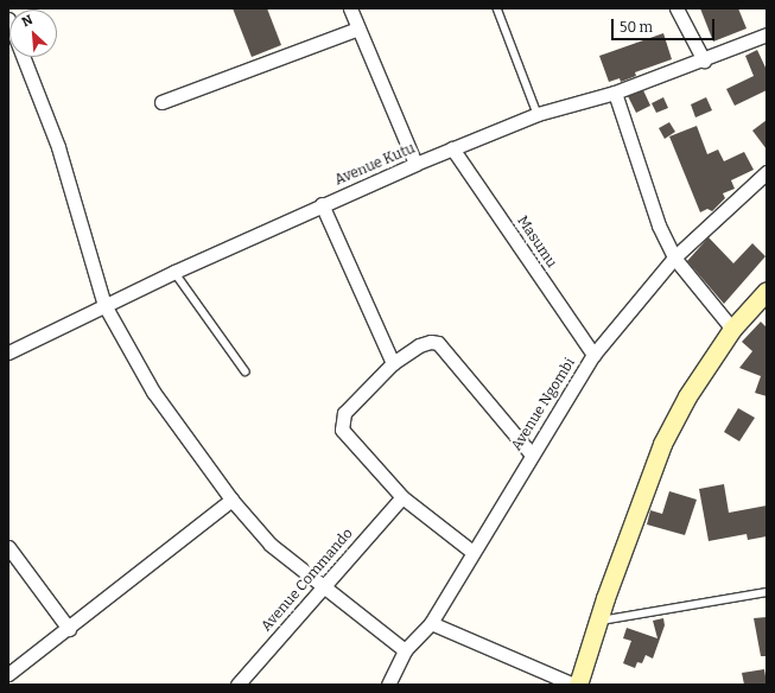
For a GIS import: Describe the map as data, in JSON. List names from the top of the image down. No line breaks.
{"streets":{"street":["Avenue Kutu","Masumu","Avenue Ngombi","Avenue Commando"]},"crossings":[["Avenue Kutu","Masumu"],["Masumu","Avenue Ngombi"]],"scale_bar":"50 m","north":"top left"}
